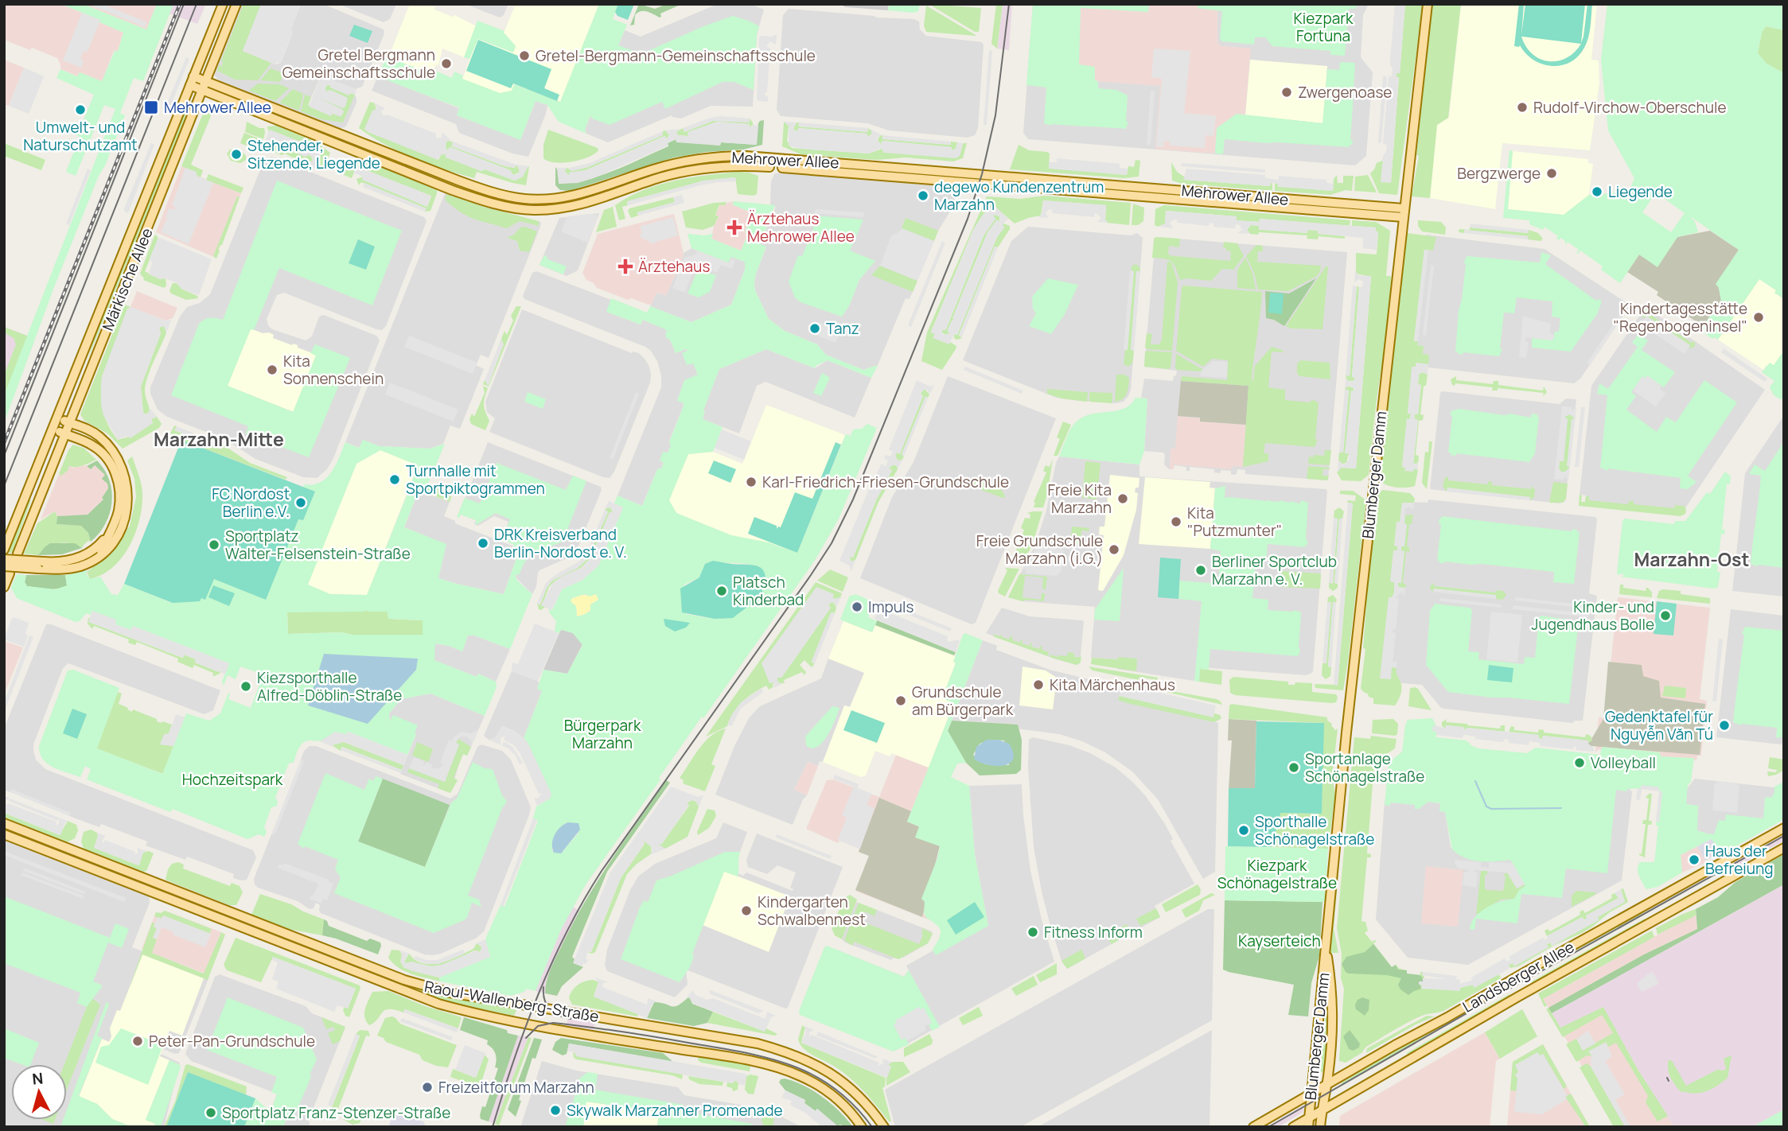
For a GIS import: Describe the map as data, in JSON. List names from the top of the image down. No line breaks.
{"streets":{"main road":["Mehrower Allee","Märkische Allee","Blumberger Damm","Landsberger Allee","Raoul-Wallenberg-Straße"]},"crossings":[["Mehrower Allee","Märkische Allee"],["Mehrower Allee","Blumberger Damm"],["Blumberger Damm","Landsberger Allee"]],"districts":["Marzahn-Mitte","Marzahn-Ost"],"parks":["Kiezpark Fortuna","Bürgerpark Marzahn","Hochzeitspark","Kiezpark Schönagelstraße","Kayserteich"],"places":{"other":["Gretel-Bergmann-Gemeinschaftsschule","Gretel Bergmann Gemeinschaftsschule","Zwergenoase","Rudolf-Virchow-Oberschule","Umwelt- und Naturschutzamt","Stehender, Sitzende, Liegende","Bergzwerge","Liegende","degewo Kundenzentrum Marzahn","Kindertagesstätte \"Regenbogeninsel\"","Tanz","Kita Sonnenschein","Turnhalle mit Sportpiktogrammen","Karl-Friedrich-Friesen-Grundschule","Freie Kita Marzahn","FC Nordost Berlin e.V.","Kita \"Putzmunter\"","DRK Kreisverband Berlin-Nordost e. V.","Sportplatz Walter-Felsenstein-Straße","Freie Grundschule Marzahn (i.G.)","Berliner Sportclub Marzahn e. V.","Platsch Kinderbad","Impuls","Kinder- und Jugendhaus Bolle","Kita Märchenhaus","Kiezsporthalle Alfred-Döblin-Straße","Grundschule am Bürgerpark","Gedenktafel für Nguyễn Văn Tú","Volleyball","Sportanlage Schönagelstraße","Sporthalle Schönagelstraße","Haus der Befreiung","Kindergarten Schwalbennest","Fitness Inform","Peter-Pan-Grundschule","Freizeitforum Marzahn","Skywalk Marzahner Promenade","Sportplatz Franz-Stenzer-Straße"],"transit":["Mehrower Allee"],"health":["Ärztehaus Mehrower Allee","Ärztehaus"]},"north":"top"}
